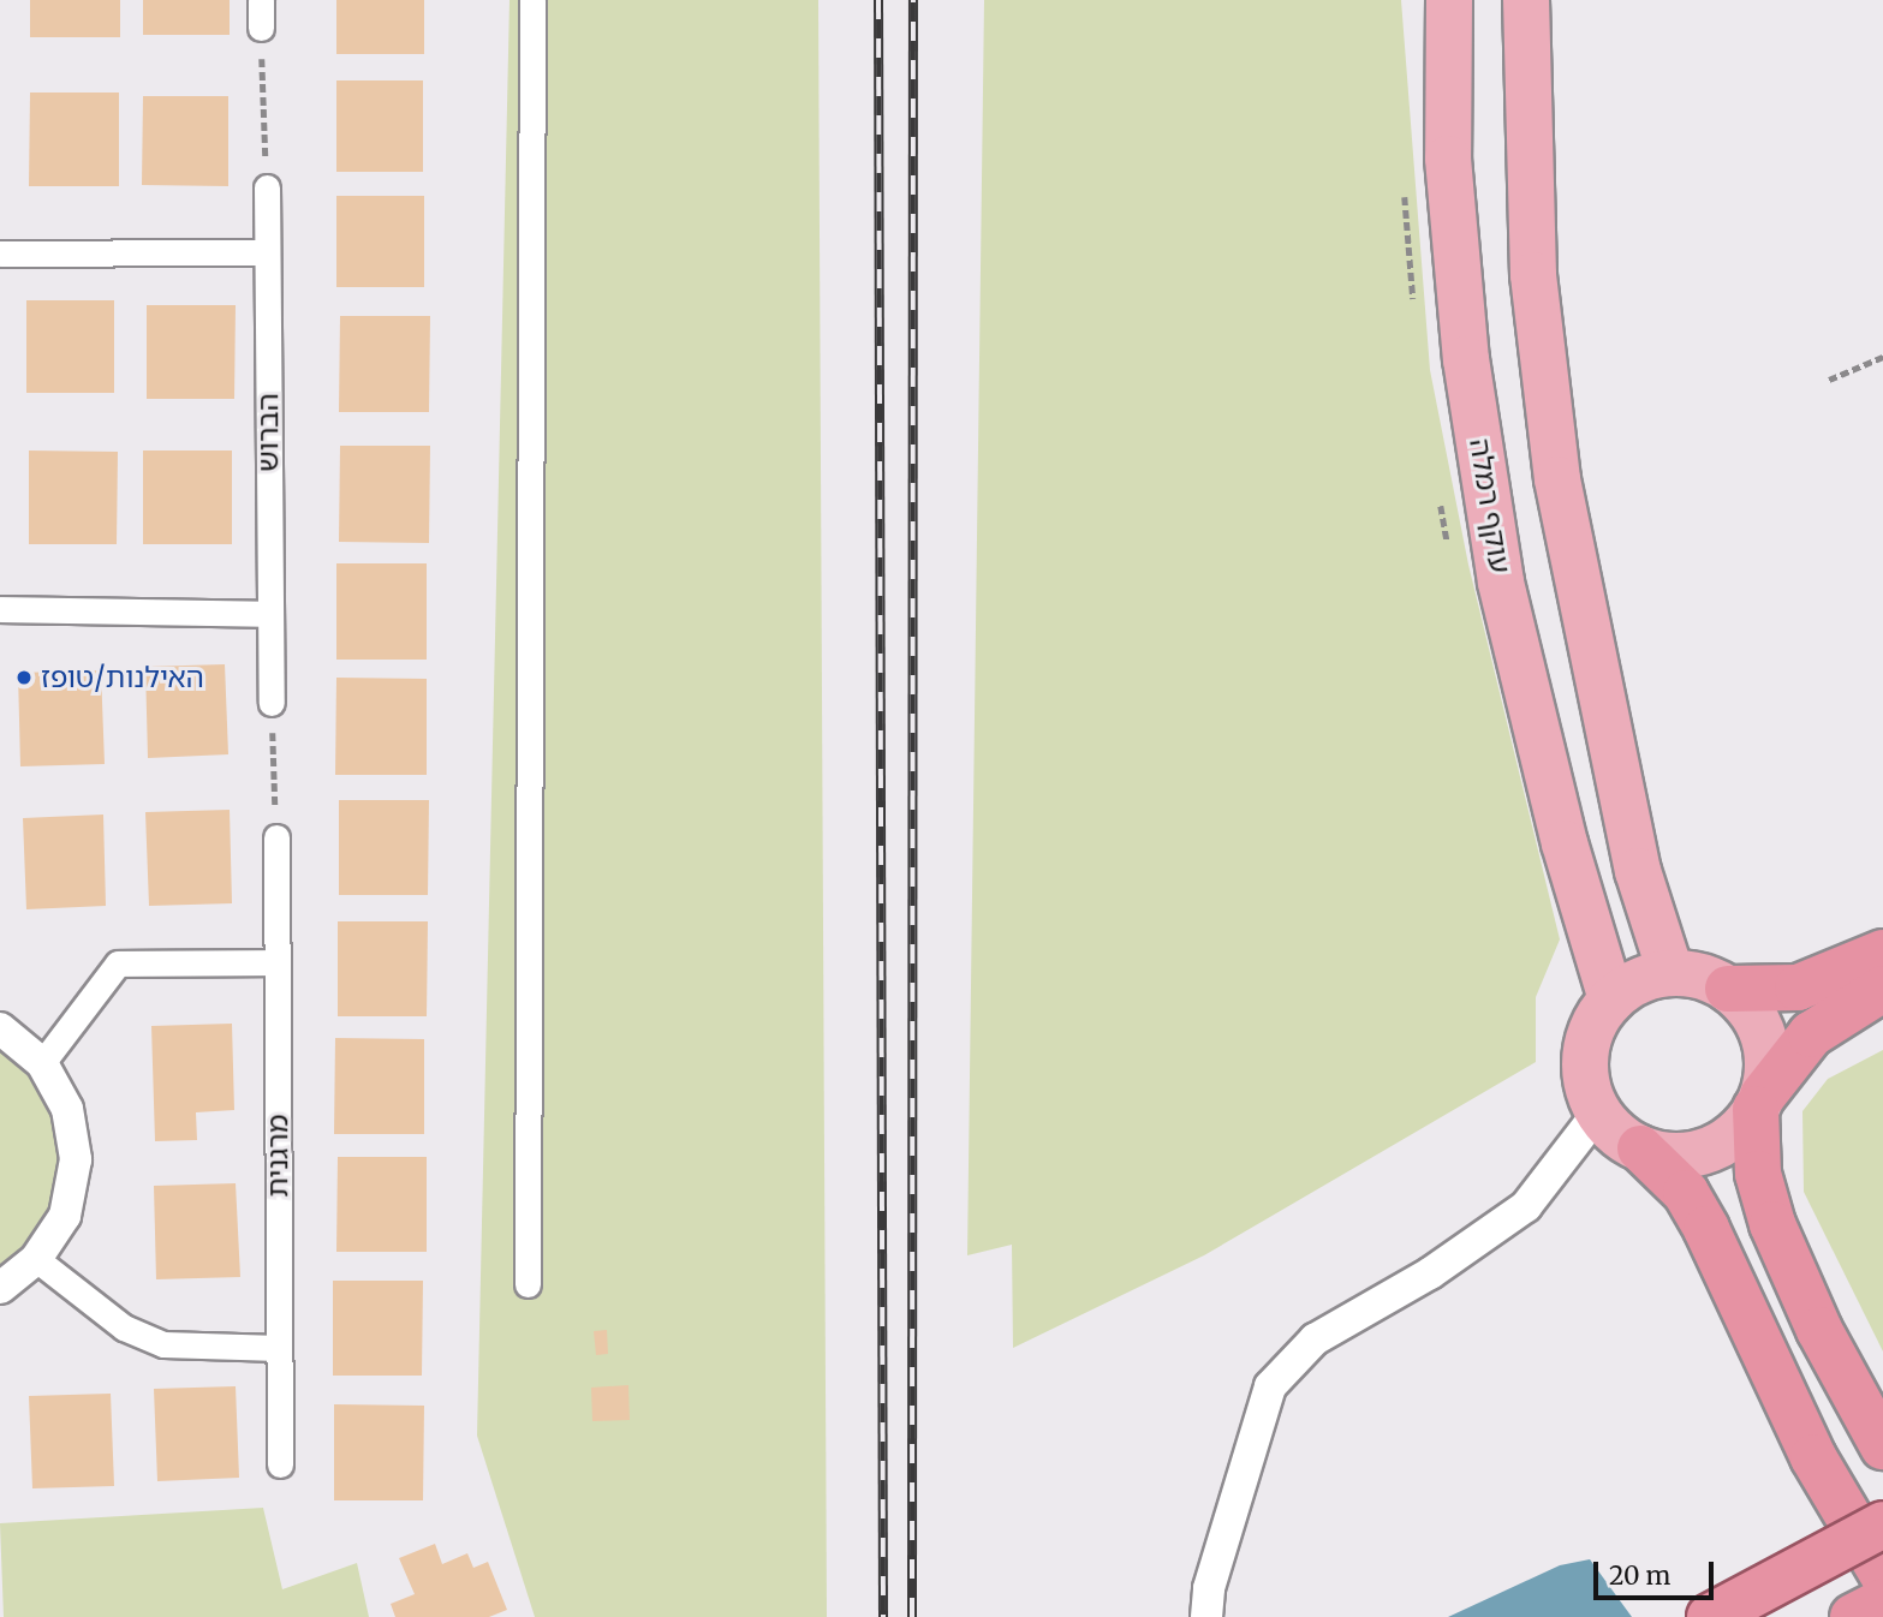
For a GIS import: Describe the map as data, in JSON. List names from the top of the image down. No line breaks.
{"streets":{"main road":["עוקף רמלה"],"street":["הברוש","מרגנית"]},"places":["האילנות/טופז"],"scale_bar":"20 m"}
